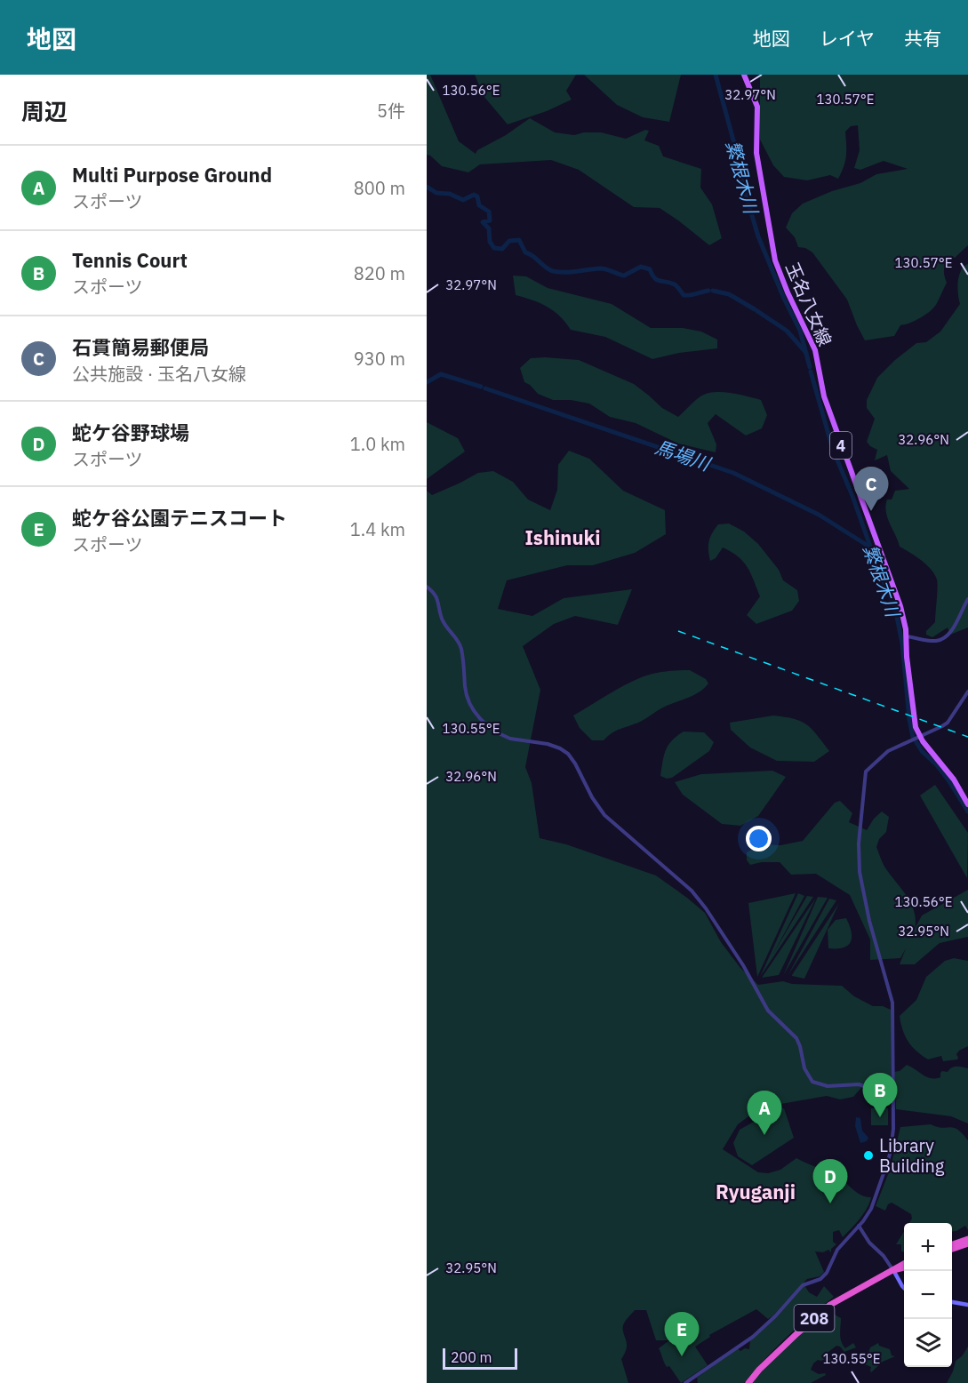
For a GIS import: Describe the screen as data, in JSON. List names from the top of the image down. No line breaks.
{"streets":{"highway":["208"],"main road":["玉名八女線","4"]},"districts":["Ishinuki","Ryuganji"],"water":["繁根木川","馬場川"],"places":["Library Building"],"scale_bar":"200 m","page":{"header":"地図","nav":["地図","レイヤ","共有"],"heading":["周辺","5件"],"list":[{"mark":"A","name":"Multi Purpose Ground","note":"スポーツ","value":"800 m"},{"mark":"B","name":"Tennis Court","note":"スポーツ","value":"820 m"},{"mark":"C","name":"石貫簡易郵便局","note":"公共施設 · 玉名八女線","value":"930 m"},{"mark":"D","name":"蛇ケ谷野球場","note":"スポーツ","value":"1.0 km"},{"mark":"E","name":"蛇ケ谷公園テニスコート","note":"スポーツ","value":"1.4 km"}],"pins":["C","B","A","D","E"],"map_buttons":["+","−"],"scale":"200 m"},"coordinates":["130.56°E","32.97°N","130.57°E","32.96°N","130.55°E","32.95°N"]}
